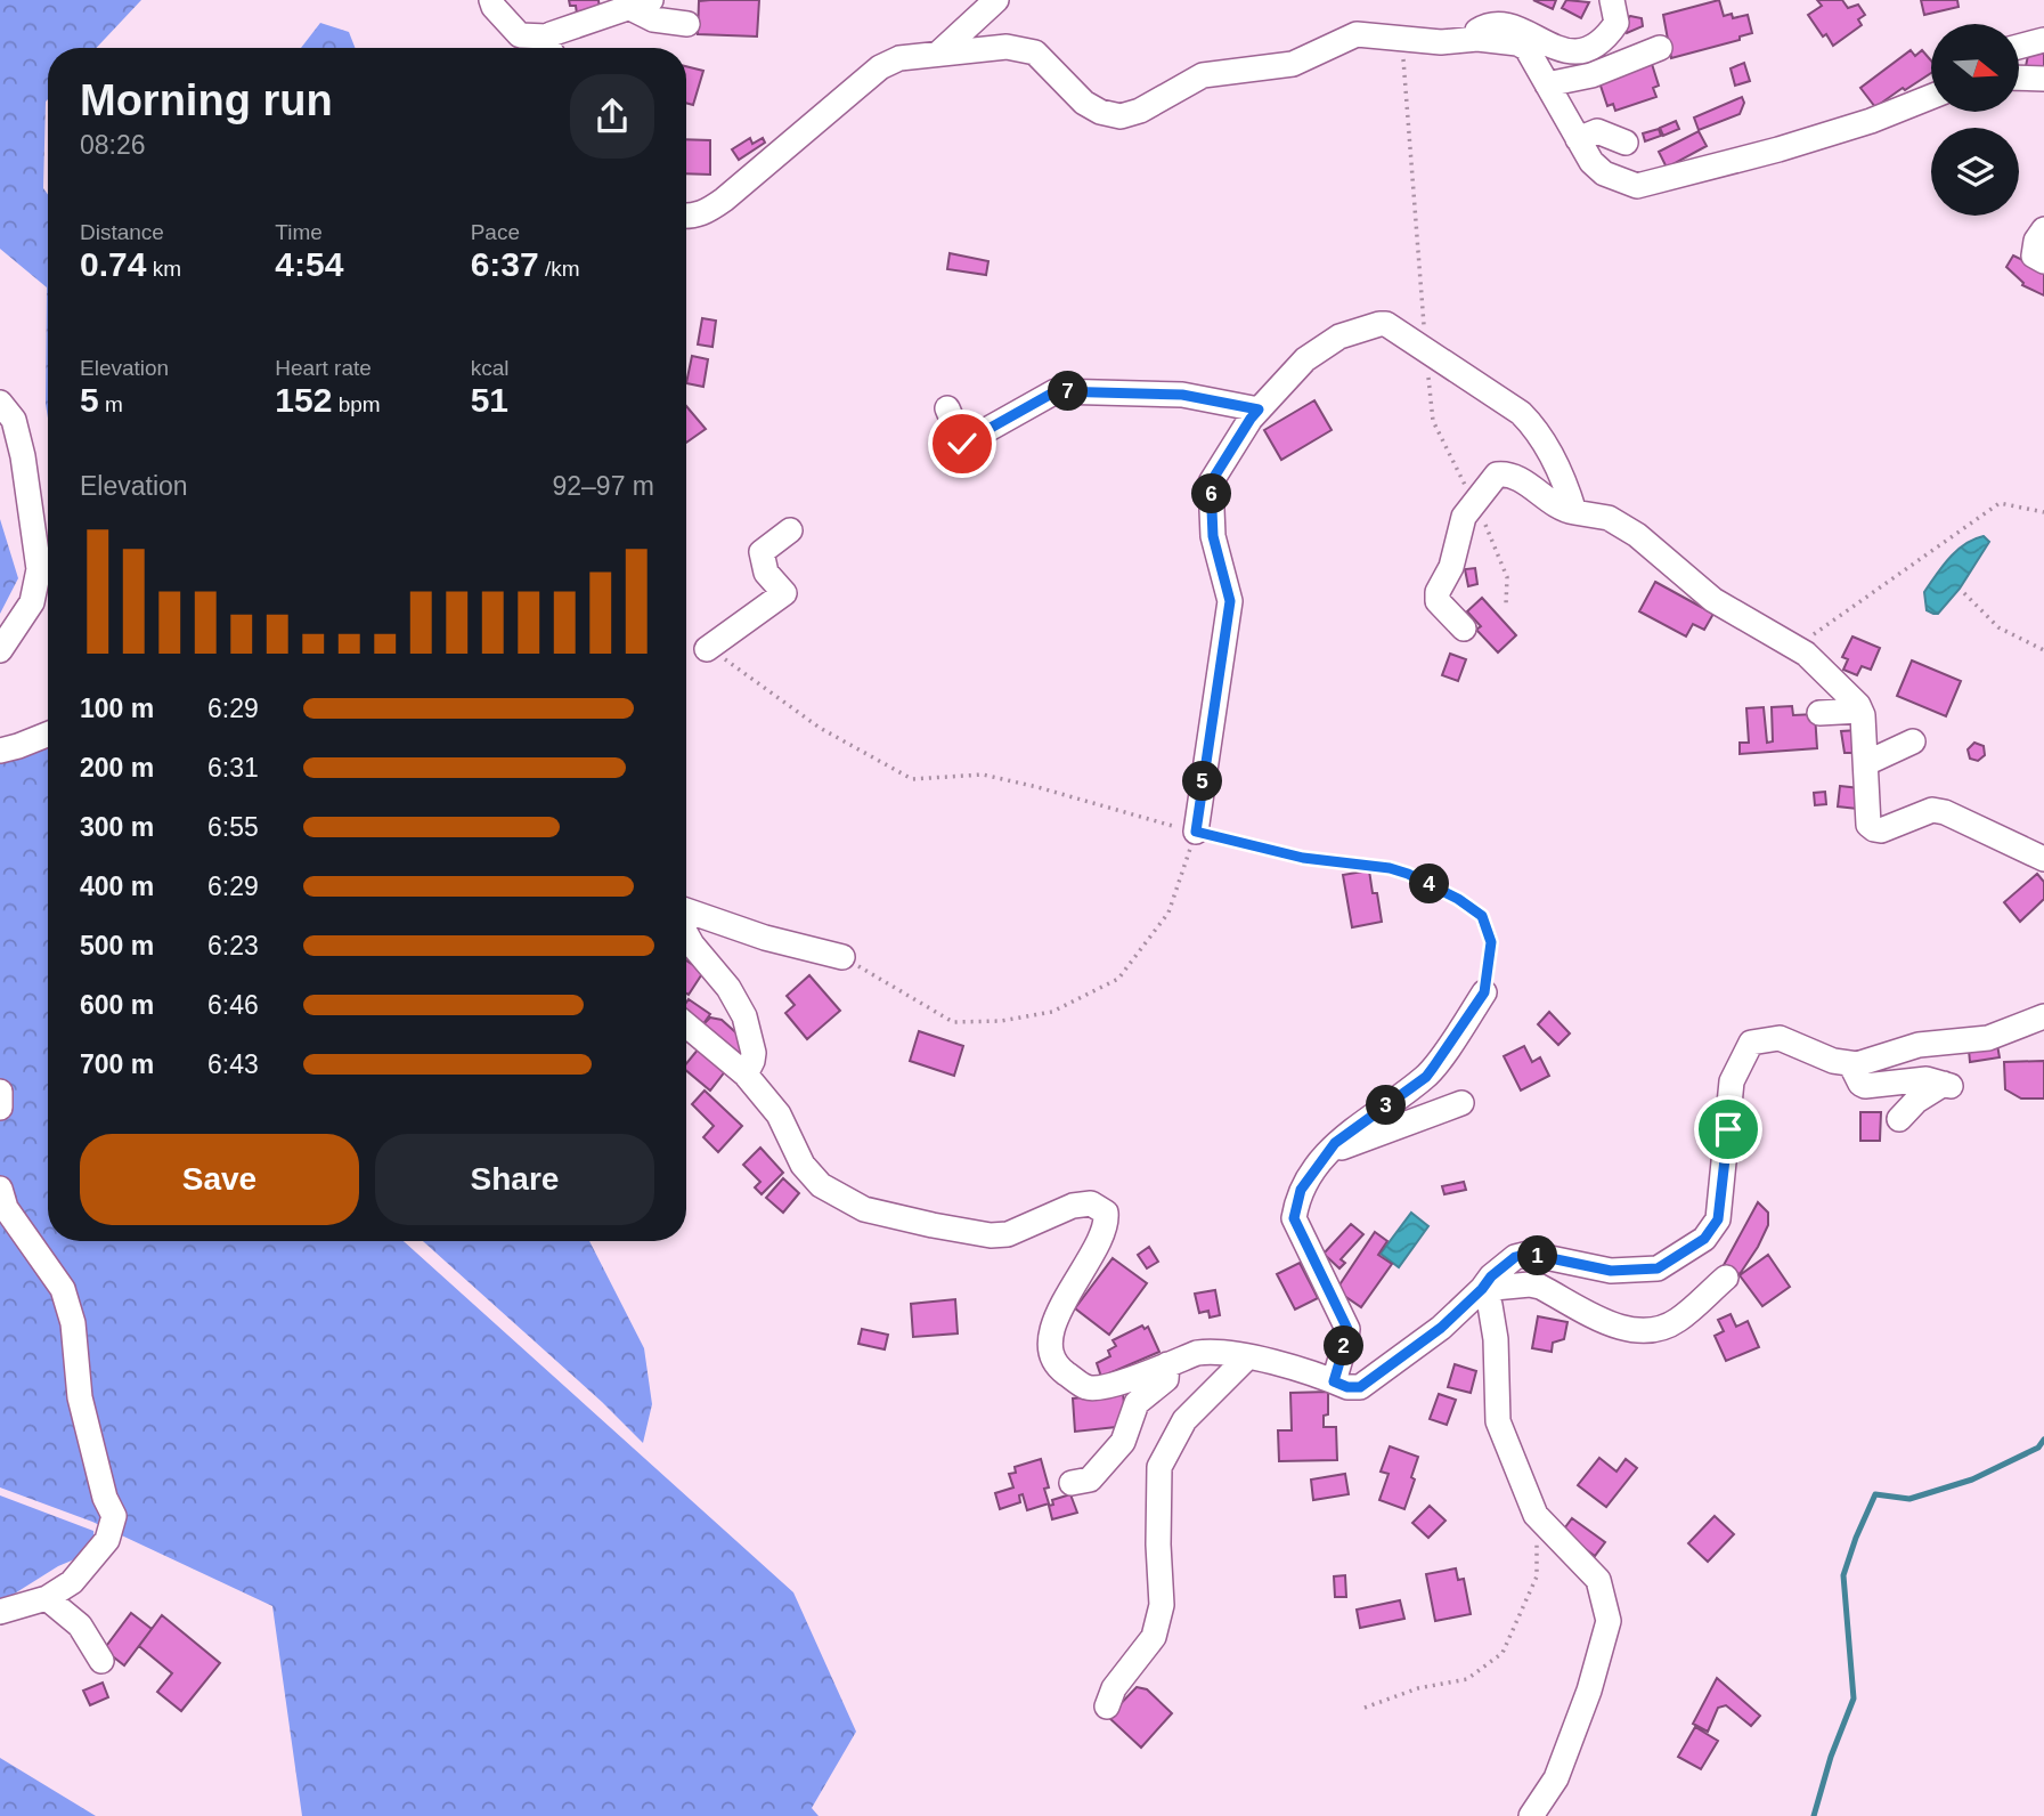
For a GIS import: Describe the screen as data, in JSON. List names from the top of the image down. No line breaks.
{"north":"right","page":{"heading":["Morning run","08:26"],"stats":[["Distance","0.74 km"],["Time","4:54"],["Pace","6:37 /km"],["Elevation","5 m"],["Heart rate","152 bpm"],["kcal","51"]],"pins":["7","6","5","4","3","1","2"],"chart":["Elevation","92–97 m"],"list":[{"name":"100 m","note":"6:29"},{"name":"200 m","note":"6:31"},{"name":"300 m","note":"6:55"},{"name":"400 m","note":"6:29"},{"name":"500 m","note":"6:23"},{"name":"600 m","note":"6:46"},{"name":"700 m","note":"6:43"}],"buttons":["Save","Share"]}}
